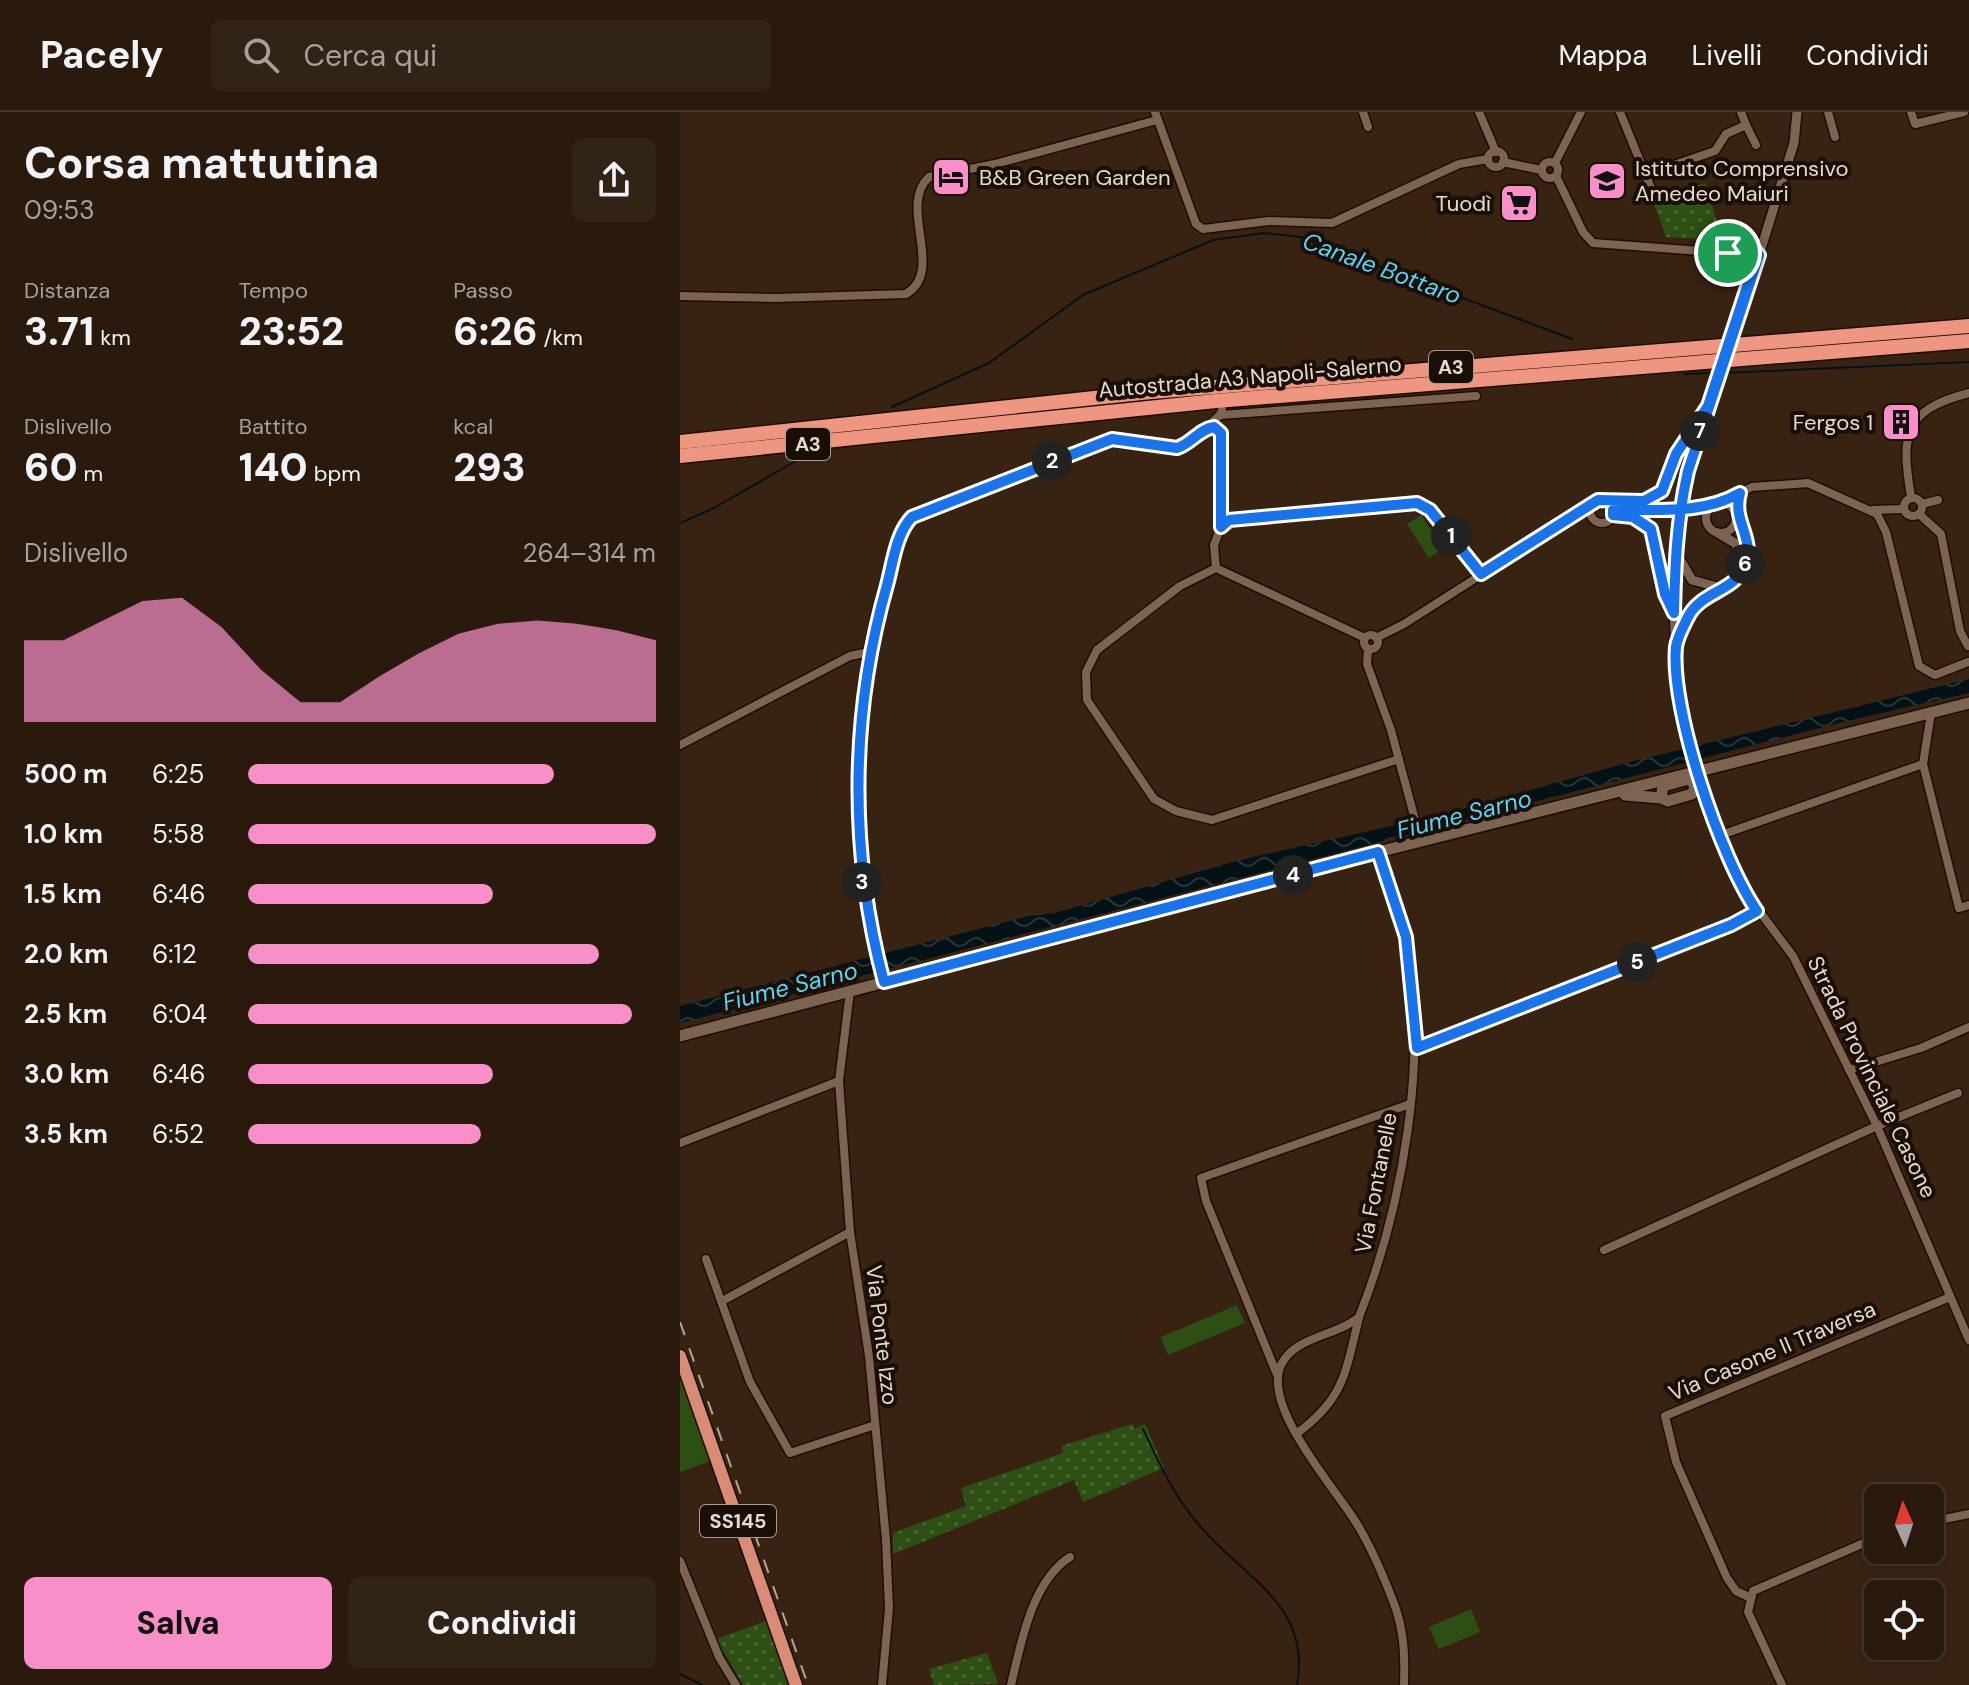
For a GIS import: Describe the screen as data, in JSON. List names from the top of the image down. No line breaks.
{"streets":{"highway":["A3","Autostrada A3 Napoli-Salerno","SS145"],"street":["Strada Provinciale Casone","Via Fontanelle","Via Ponte Izzo","Via Casone II Traversa"]},"crossings":[["Strada Provinciale Casone","Via Casone II Traversa"]],"water":["Canale Bottaro","Fiume Sarno"],"places":{"hotel":["B&B Green Garden"],"school or university":["Istituto Comprensivo Amedeo Maiuri"],"supermarket":["Tuodì"],"building":["Fergos 1"]},"north":"top","page":{"header":"Pacely","search":"Cerca qui","nav":["Mappa","Livelli","Condividi"],"heading":["Corsa mattutina","09:53"],"stats":[["Distanza","3.71 km"],["Tempo","23:52"],["Passo","6:26 /km"],["Dislivello","60 m"],["Battito","140 bpm"],["kcal","293"]],"pins":["7","2","1","6","4","3","5"],"chart":["Dislivello","264–314 m"],"list":[{"name":"500 m","note":"6:25"},{"name":"1.0 km","note":"5:58"},{"name":"1.5 km","note":"6:46"},{"name":"2.0 km","note":"6:12"},{"name":"2.5 km","note":"6:04"},{"name":"3.0 km","note":"6:46"},{"name":"3.5 km","note":"6:52"}],"buttons":["Salva","Condividi"]}}
